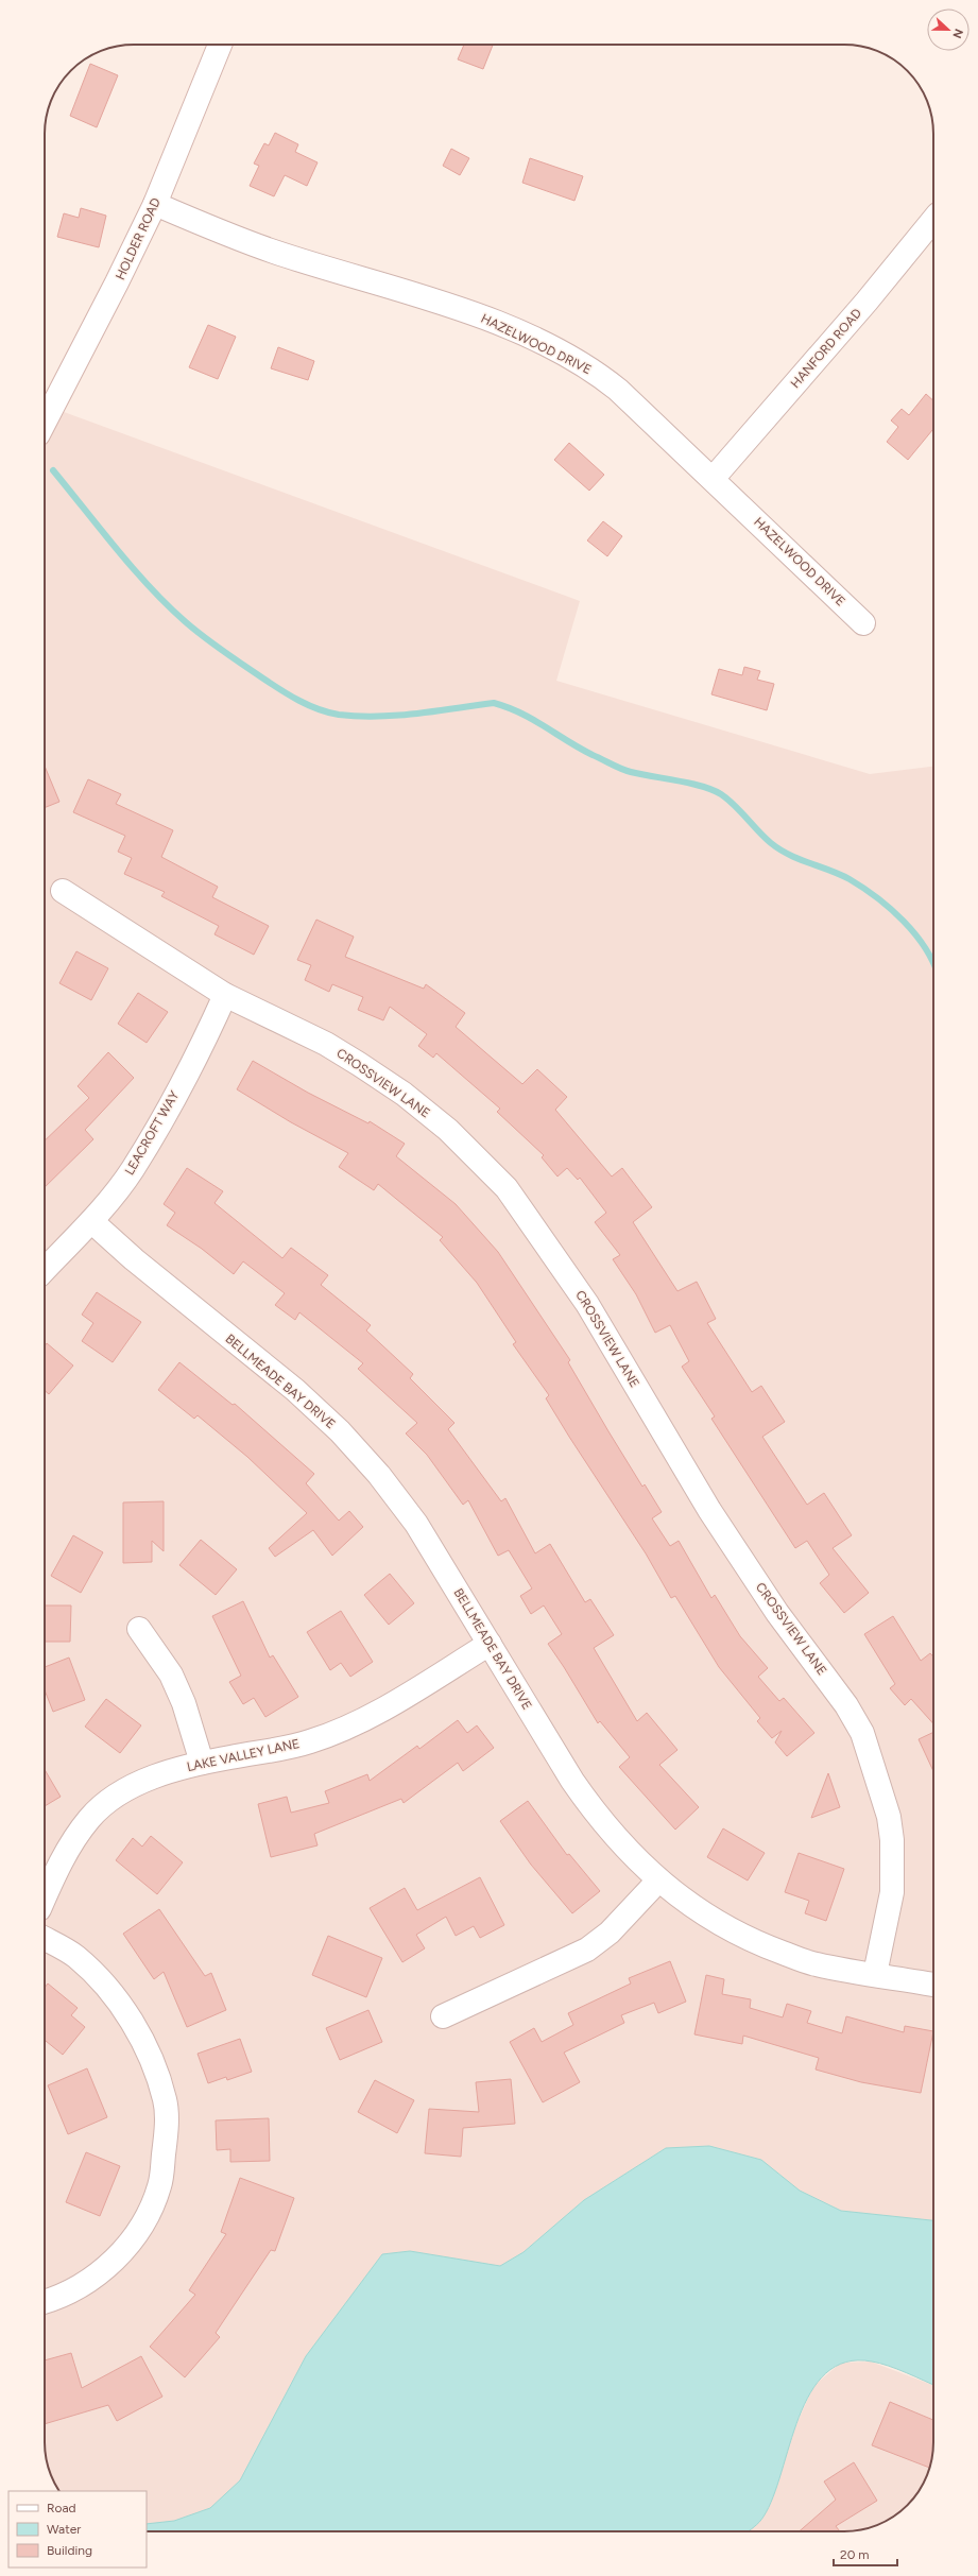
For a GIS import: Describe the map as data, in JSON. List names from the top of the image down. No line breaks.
{"streets":{"street":["HOLDER ROAD","HAZELWOOD DRIVE","HANFORD ROAD","CROSSVIEW LANE","LEACROFT WAY","BELLMEADE BAY DRIVE","LAKE VALLEY LANE"]},"crossings":[["HOLDER ROAD","HAZELWOOD DRIVE"],["HAZELWOOD DRIVE","HANFORD ROAD"],["CROSSVIEW LANE","LEACROFT WAY"],["CROSSVIEW LANE","BELLMEADE BAY DRIVE"],["LEACROFT WAY","BELLMEADE BAY DRIVE"],["BELLMEADE BAY DRIVE","LAKE VALLEY LANE"]],"legend":["Road","Water","Building"],"scale_bar":"20 m","north":"right"}
